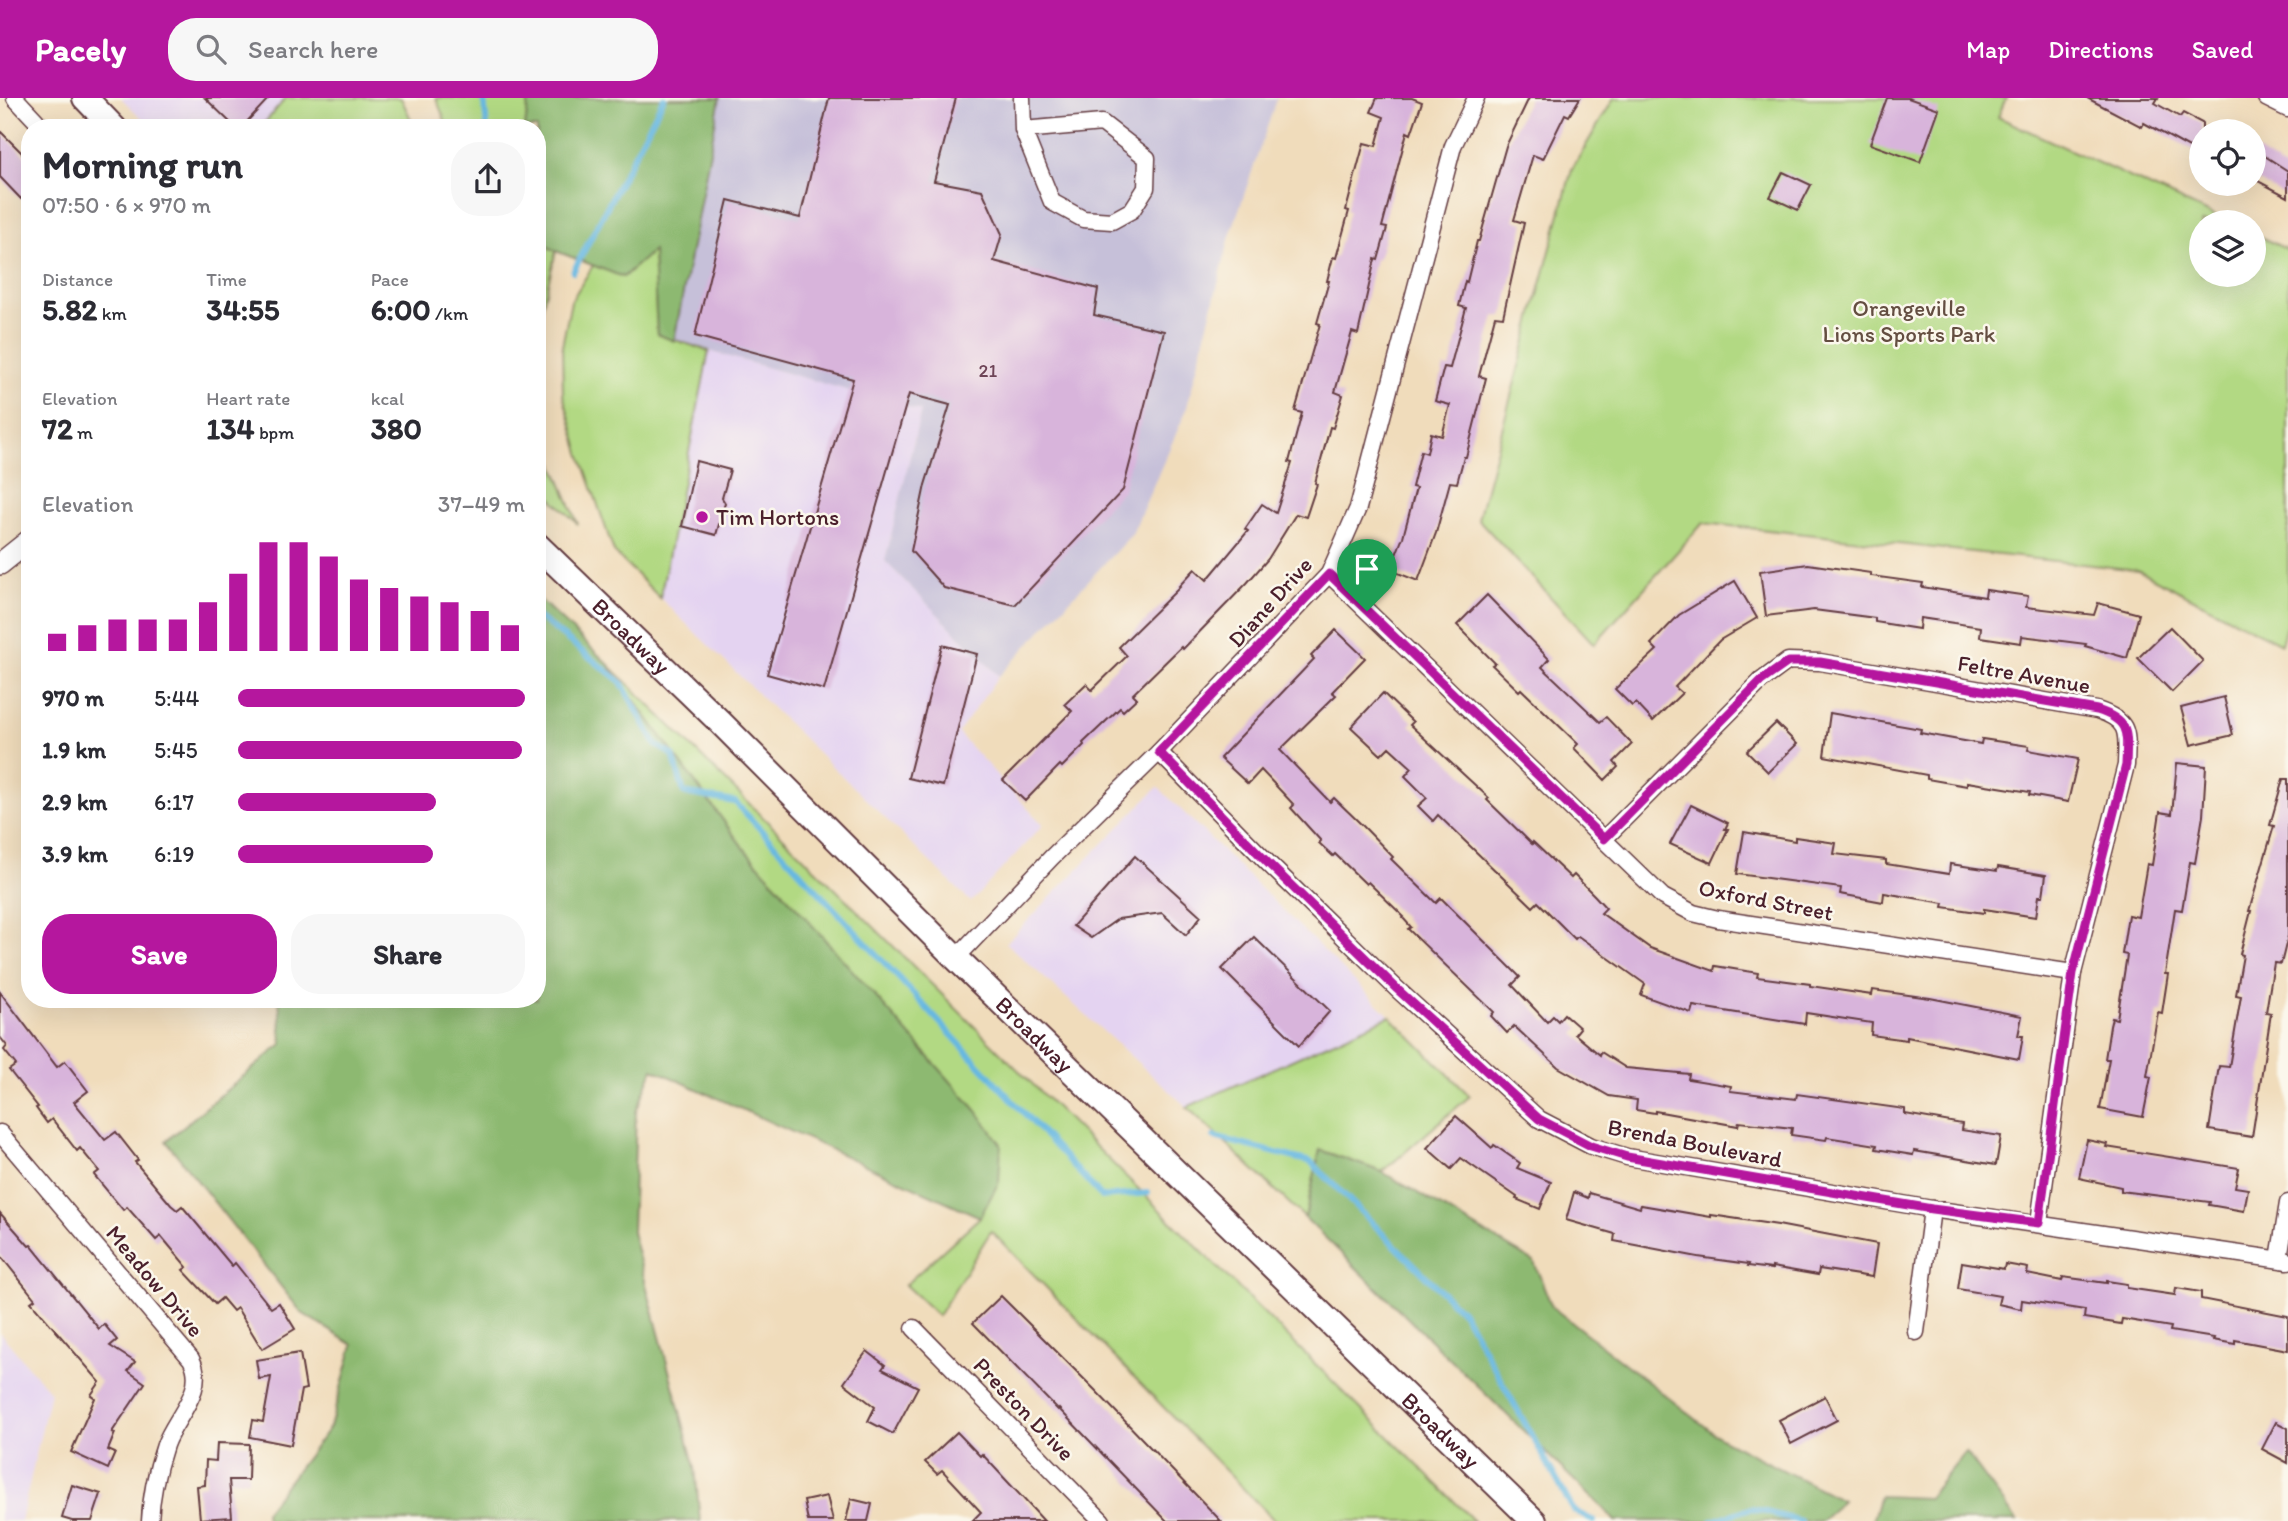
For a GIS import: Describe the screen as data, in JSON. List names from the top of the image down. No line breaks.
{"streets":{"main road":["Broadway"],"street":["Diane Drive","Feltre Avenue","Oxford Street","Brenda Boulevard","Meadow Drive","Preston Drive"]},"crossings":[["Diane Drive","Broadway"],["Diane Drive","Oxford Street"],["Diane Drive","Brenda Boulevard"],["Feltre Avenue","Oxford Street"],["Feltre Avenue","Brenda Boulevard"]],"parks":["Orangeville Lions Sports Park"],"places":["Tim Hortons"],"house_numbers":["21"],"page":{"header":"Pacely","search":"Search here","nav":["Map","Directions","Saved"],"heading":["Morning run","07:50 · 6 × 970 m"],"stats":[["Distance","5.82 km"],["Time","34:55"],["Pace","6:00 /km"],["Elevation","72 m"],["Heart rate","134 bpm"],["kcal","380"]],"chart":["Elevation","37–49 m"],"list":[{"name":"970 m","note":"5:44"},{"name":"1.9 km","note":"5:45"},{"name":"2.9 km","note":"6:17"},{"name":"3.9 km","note":"6:19"}],"buttons":["Save","Share"]}}
